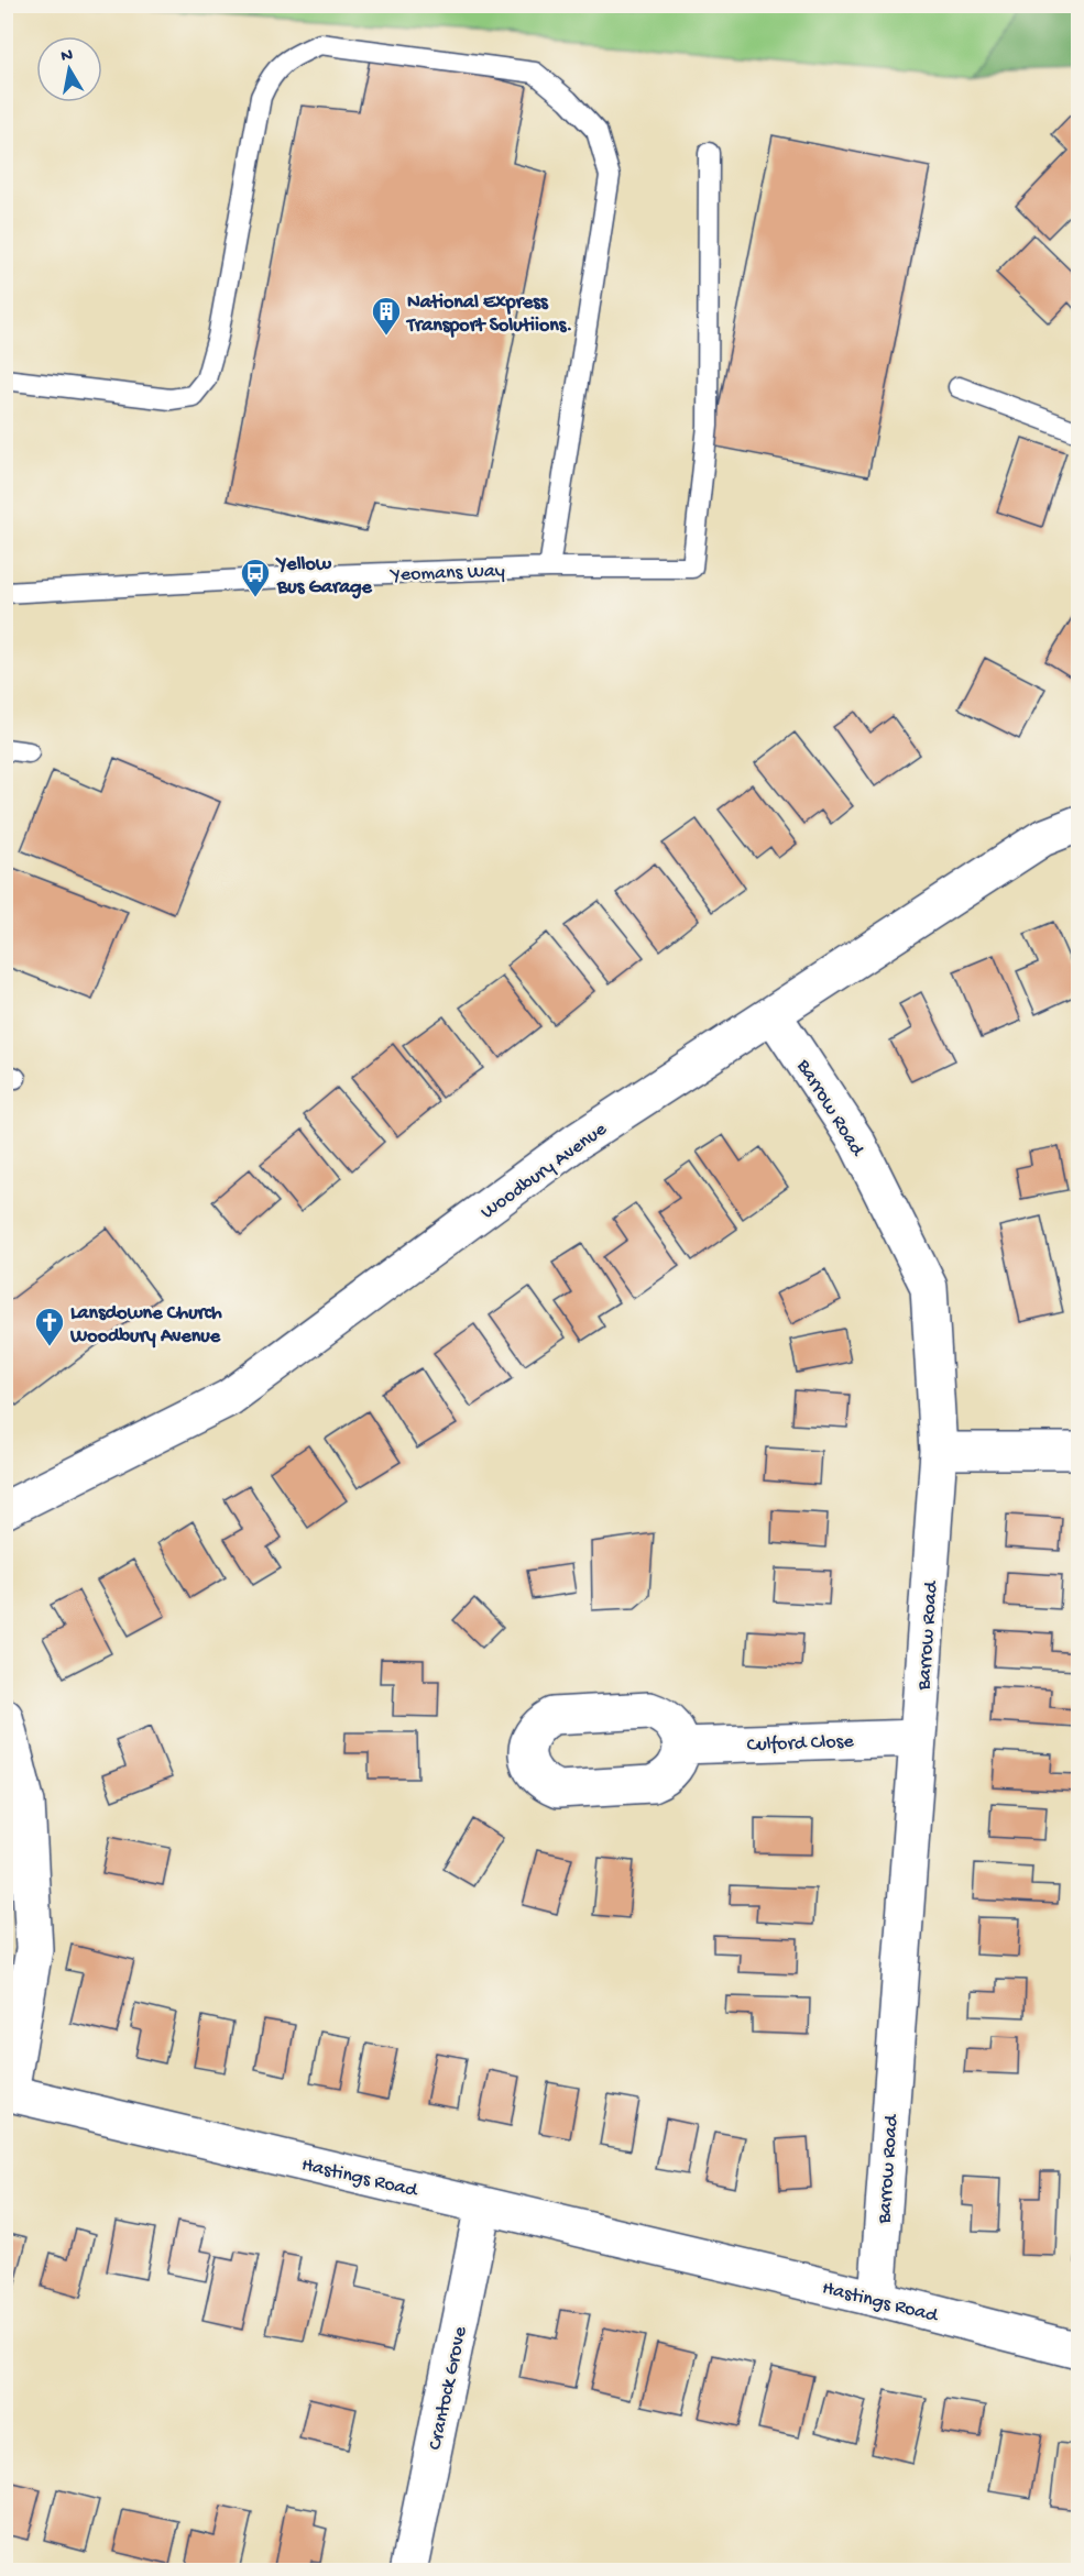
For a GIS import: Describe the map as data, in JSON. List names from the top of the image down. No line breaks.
{"streets":{"street":["Barrow Road","Woodbury Avenue","Culford Close","Hastings Road","Crantock Grove"],"lane":["Yeomans Way"]},"crossings":[["Barrow Road","Woodbury Avenue"],["Barrow Road","Culford Close"],["Barrow Road","Hastings Road"],["Hastings Road","Crantock Grove"]],"places":{"building":["National Express Transport Solutiions."],"bus stop":["Yellow Bus Garage"],"church":["Lansdowne Church Woodbury Avenue"]},"north":"top"}
